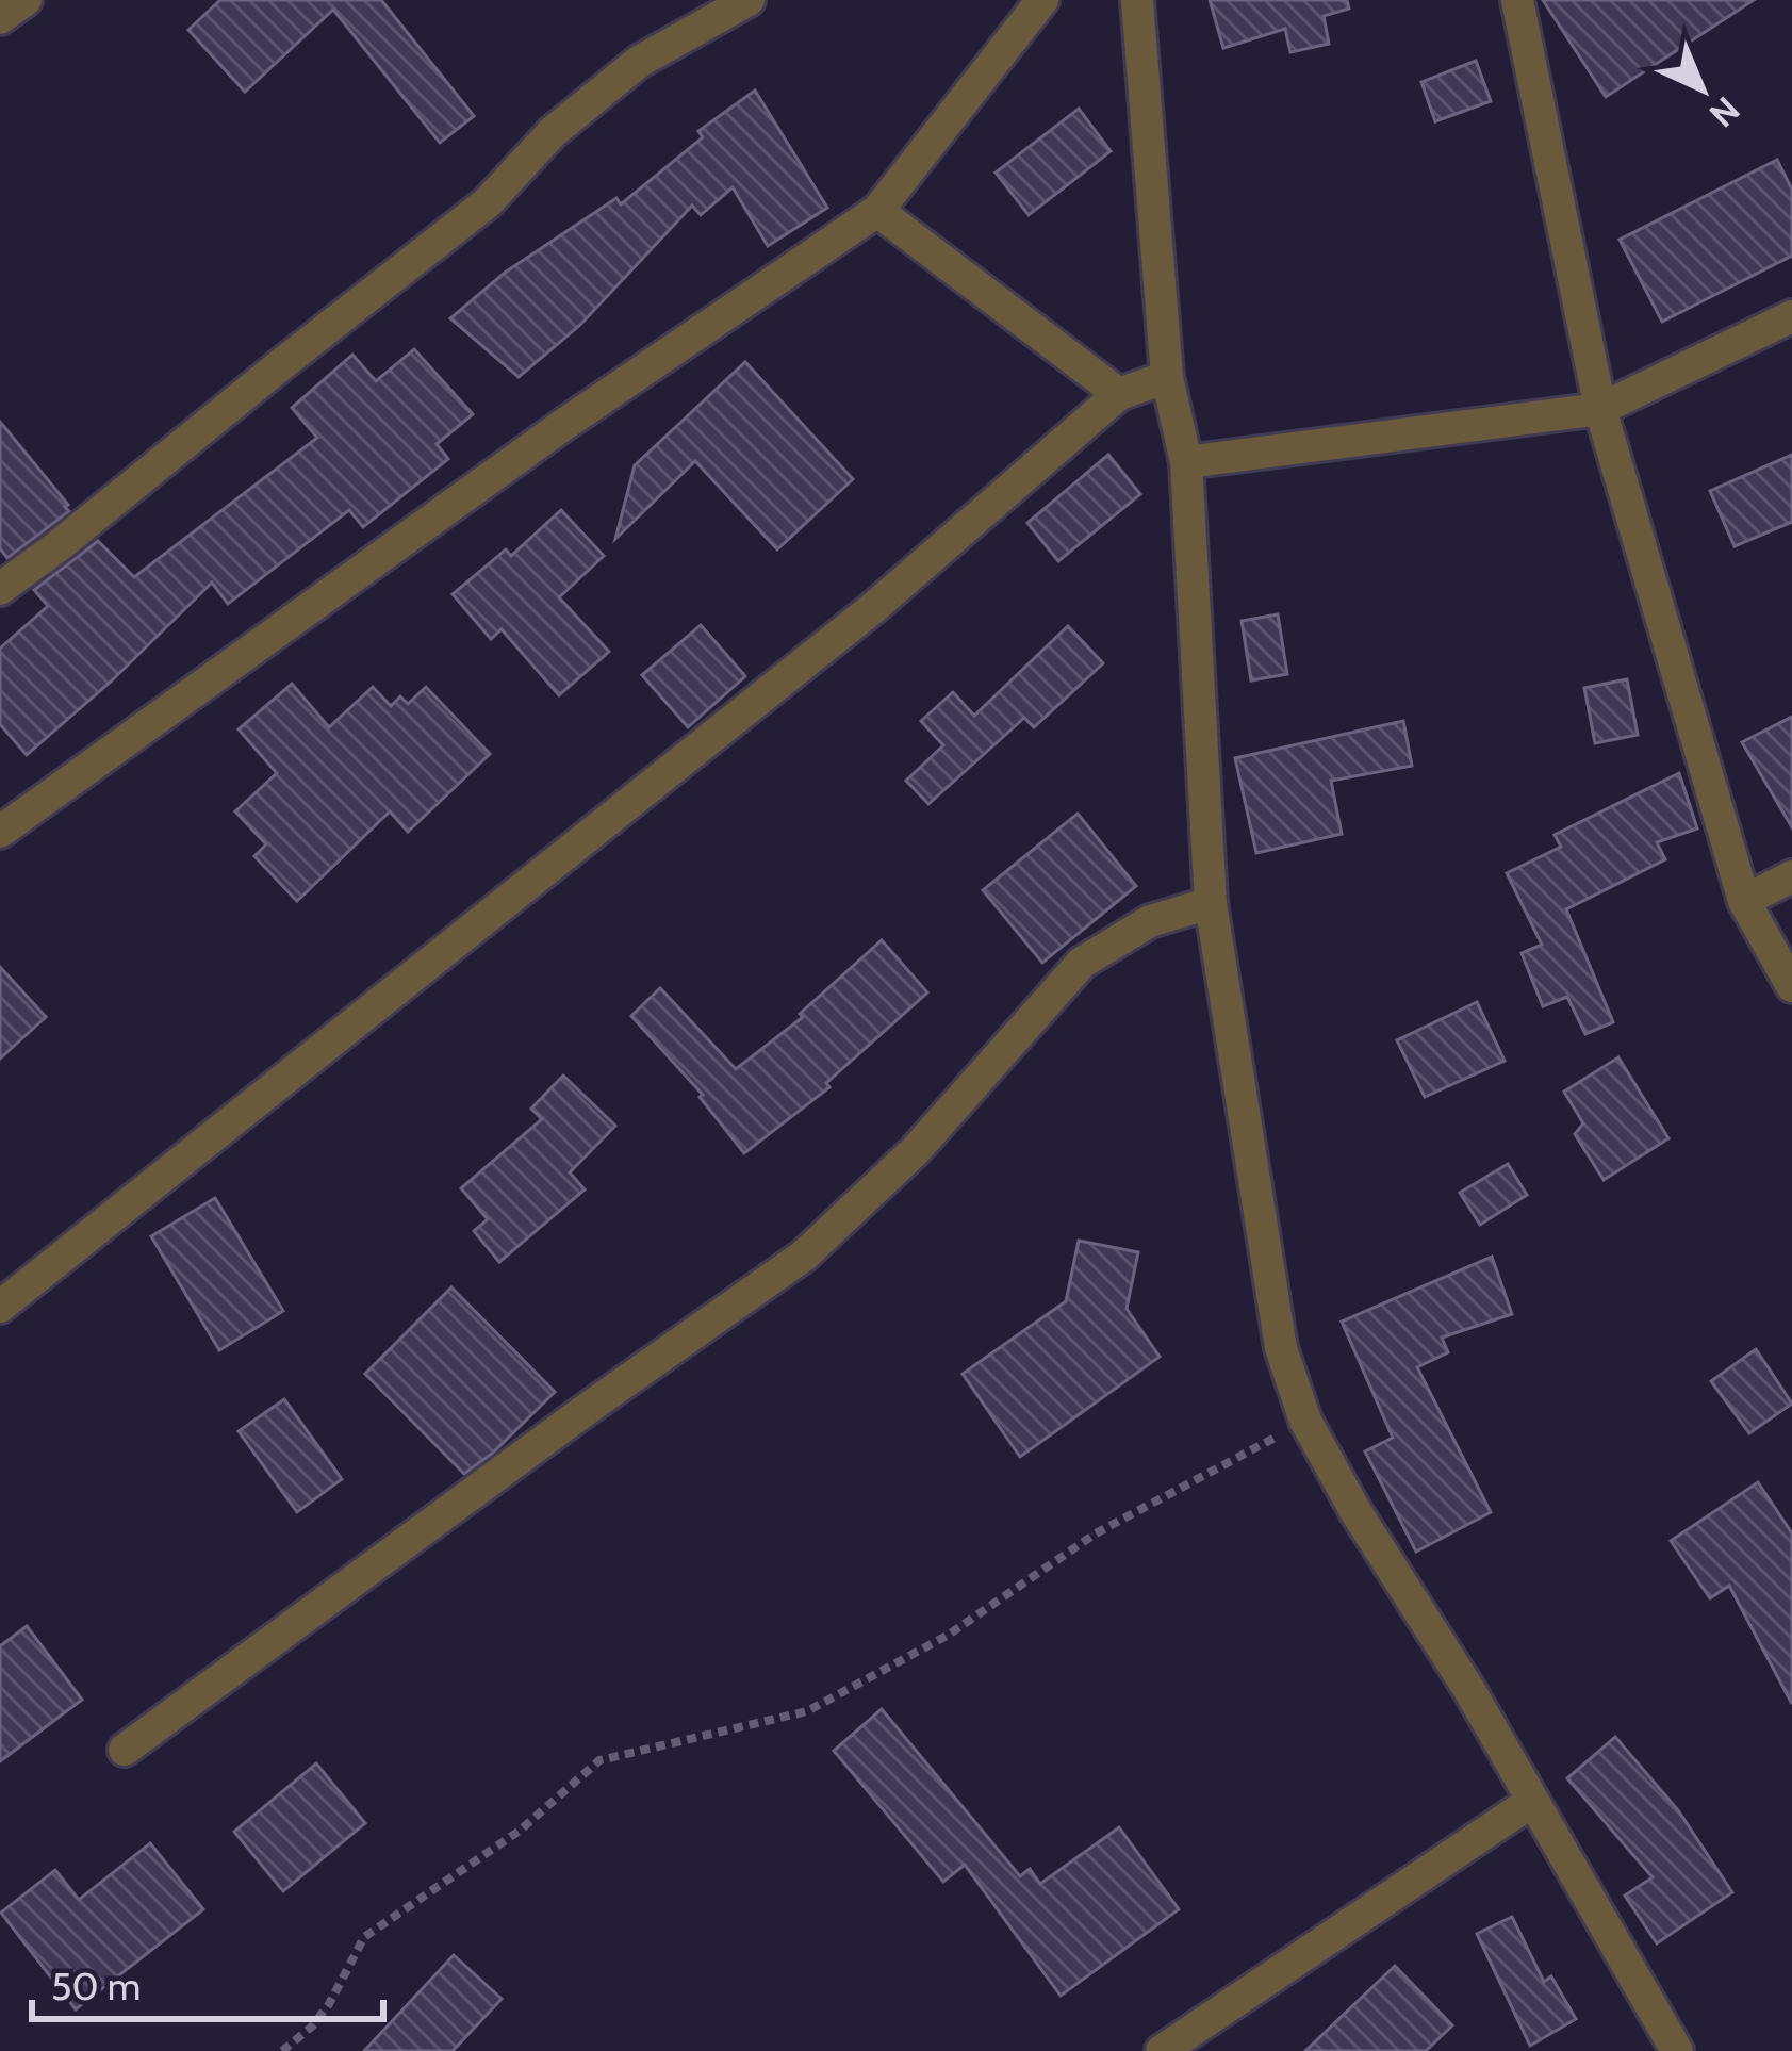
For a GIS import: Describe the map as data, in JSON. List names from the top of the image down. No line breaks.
{"scale_bar":"50 m","north":"bottom right"}
